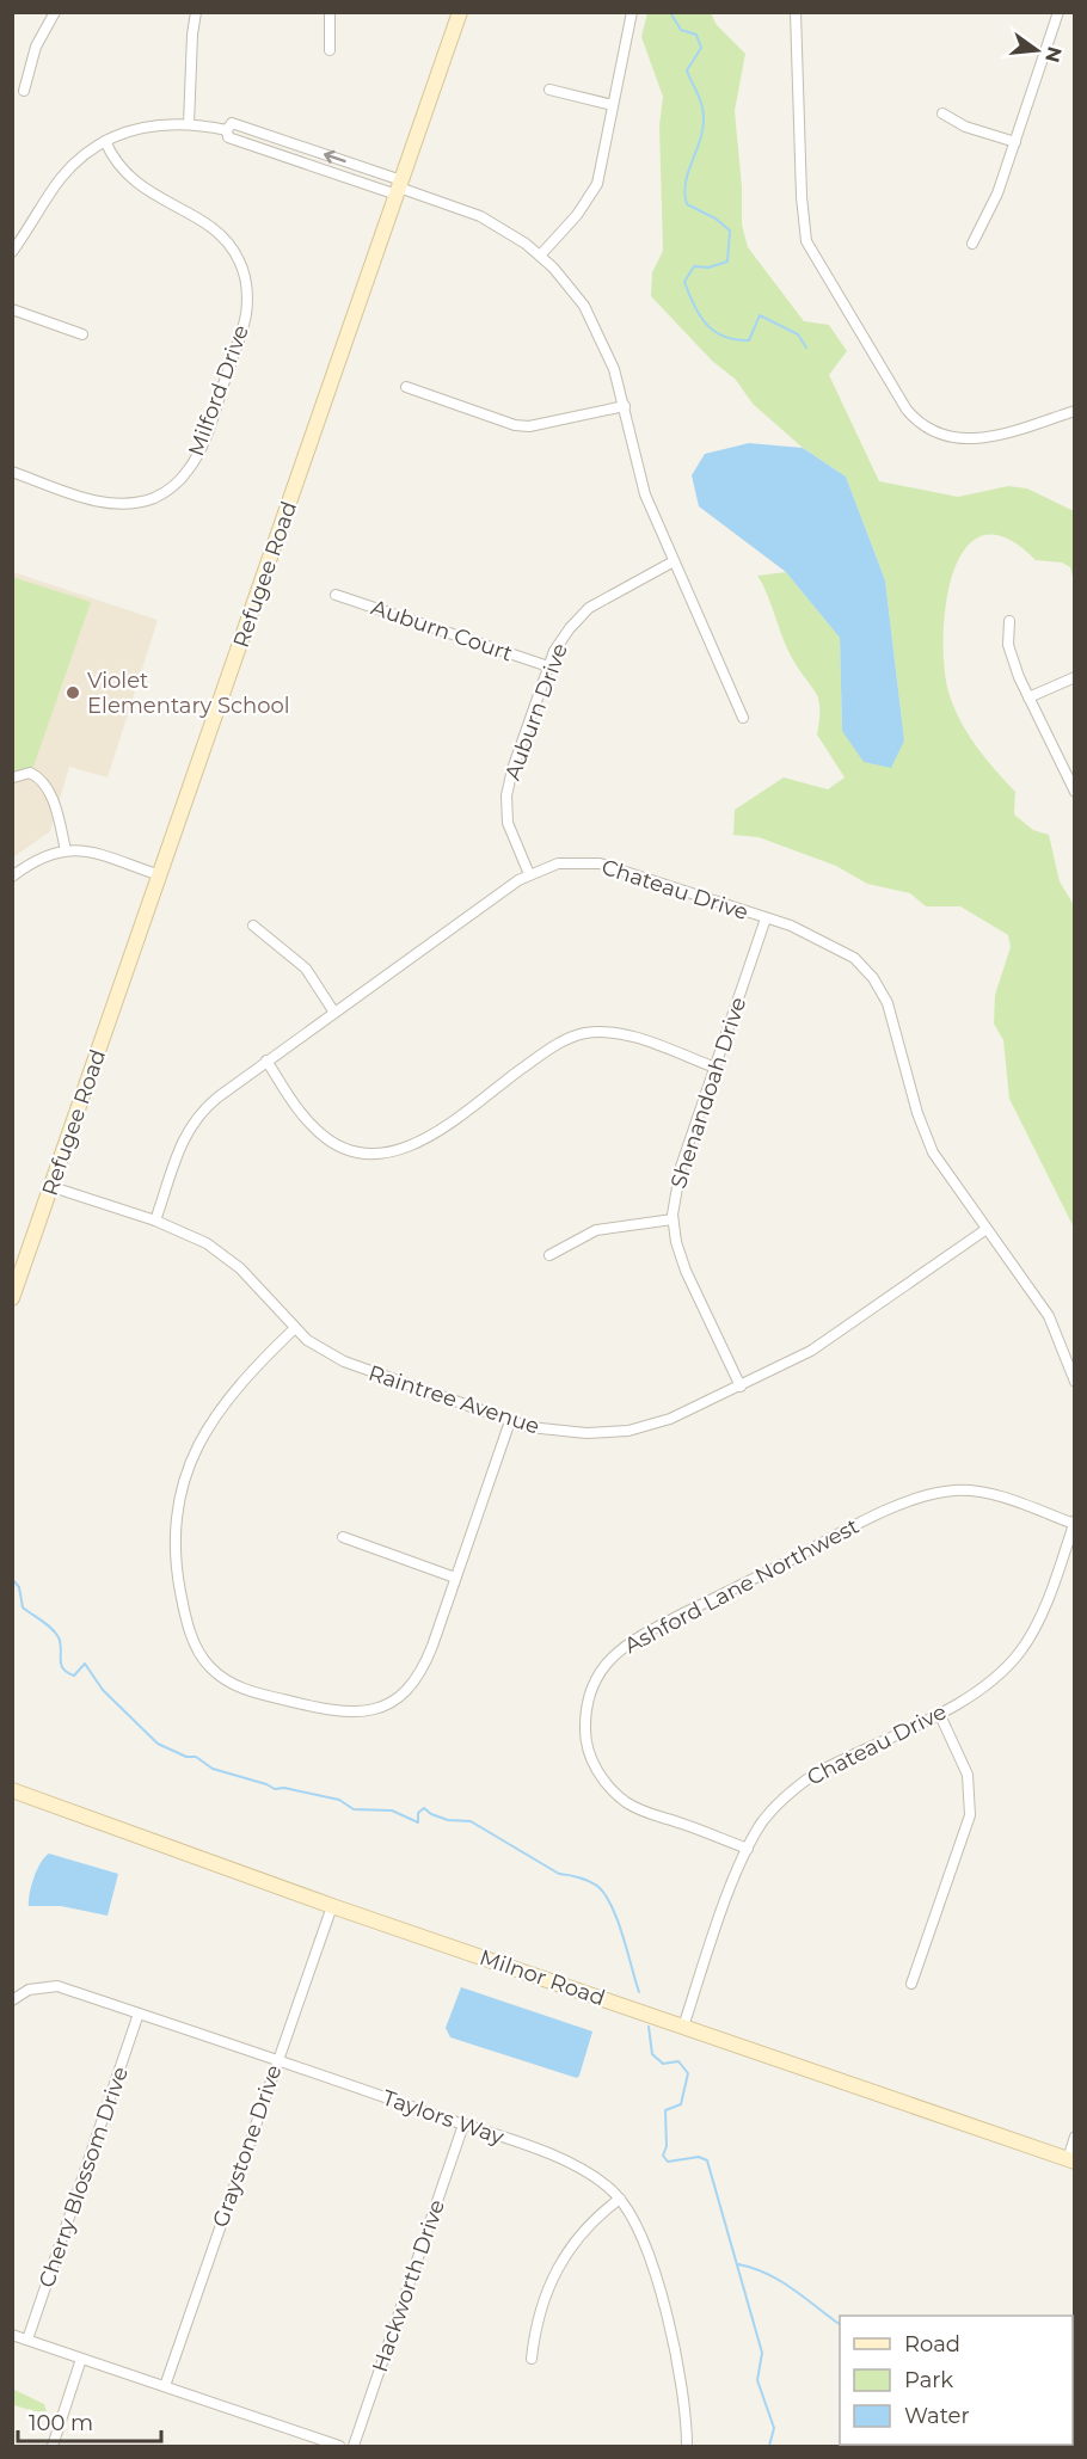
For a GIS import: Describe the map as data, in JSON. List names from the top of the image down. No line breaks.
{"streets":{"main road":["Refugee Road","Milnor Road"],"street":["Milford Drive","Auburn Court","Auburn Drive","Chateau Drive","Shenandoah Drive","Raintree Avenue","Ashford Lane Northwest","Taylors Way","Graystone Drive","Cherry Blossom Drive","Hackworth Drive"]},"crossings":[["Refugee Road","Raintree Avenue"],["Auburn Court","Auburn Drive"],["Auburn Drive","Chateau Drive"],["Chateau Drive","Shenandoah Drive"],["Chateau Drive","Raintree Avenue"],["Chateau Drive","Ashford Lane Northwest"],["Chateau Drive","Milnor Road"],["Shenandoah Drive","Raintree Avenue"],["Milnor Road","Graystone Drive"],["Taylors Way","Graystone Drive"],["Taylors Way","Cherry Blossom Drive"],["Taylors Way","Hackworth Drive"]],"places":["Violet Elementary School"],"legend":["Road","Park","Water"],"scale_bar":"100 m","north":"right"}
